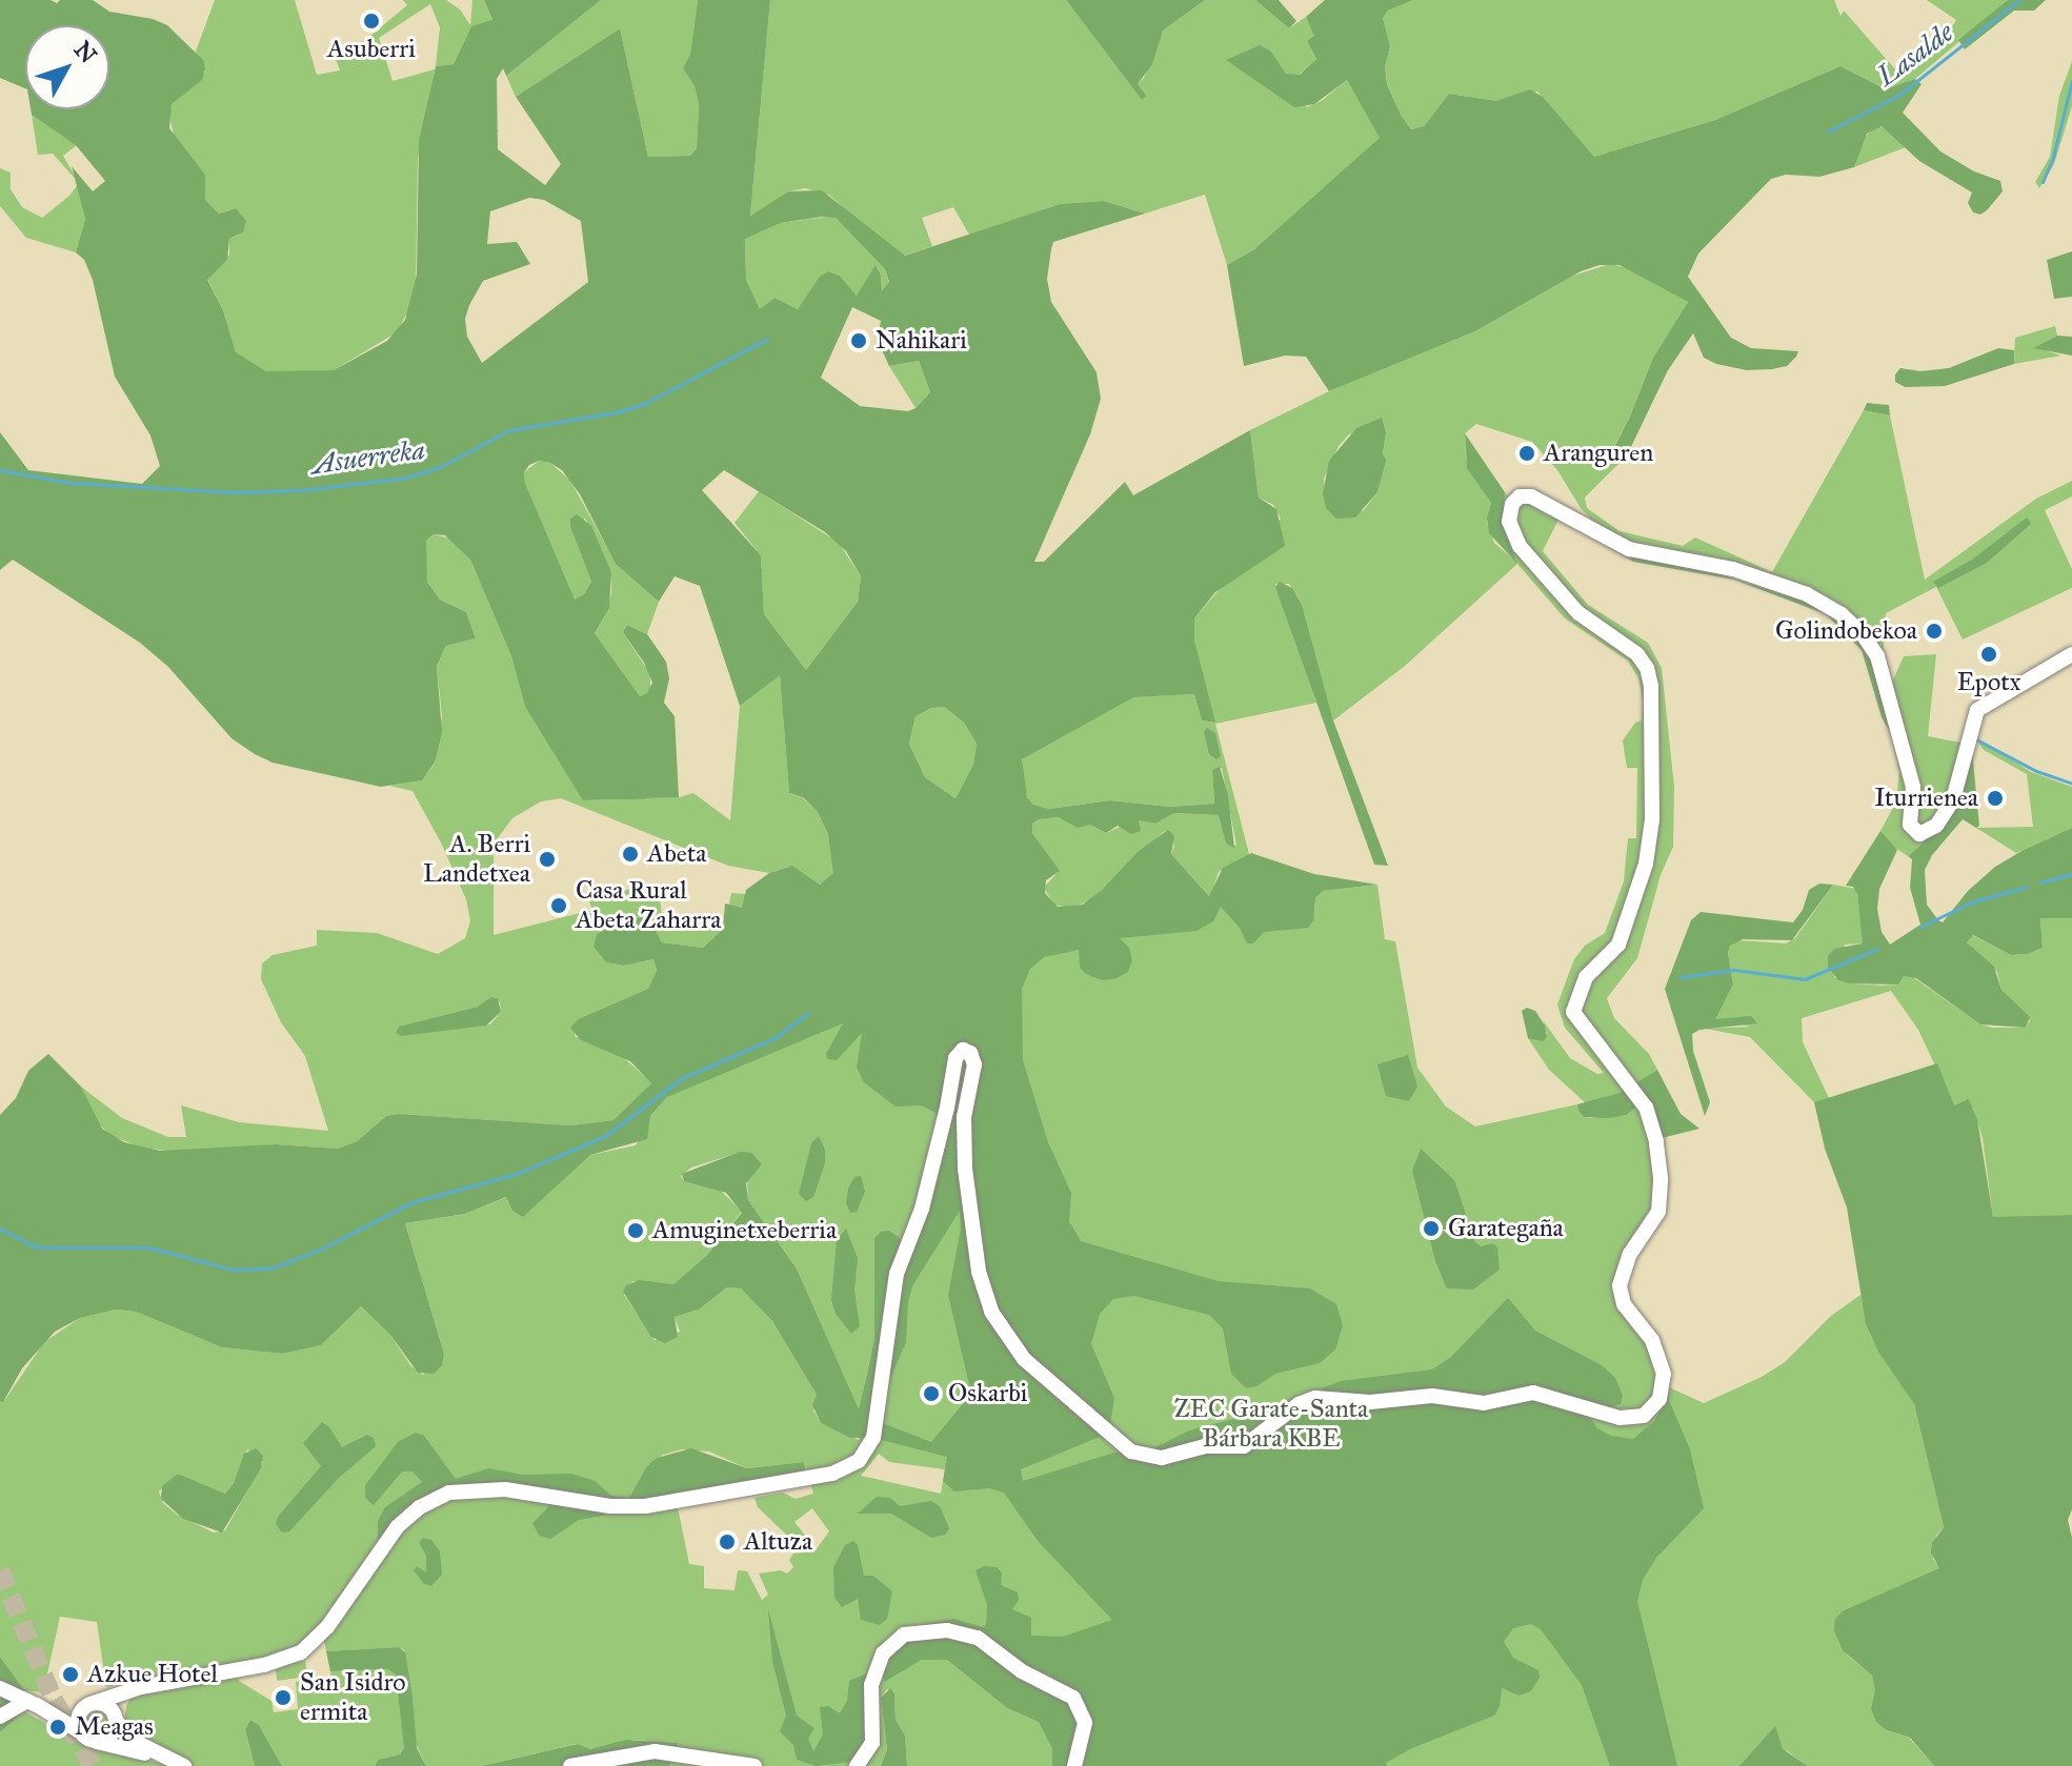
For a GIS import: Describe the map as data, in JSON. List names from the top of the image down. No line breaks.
{"water":["Lasalde","Asuerreka"],"parks":["ZEC Garate-Santa Bárbara KBE"],"places":["Asuberri","Nahikari","Aranguren","Golindobekoa","Epotx","Iturrienea","Abeta","A. Berri Landetxea","Casa Rural Abeta Zaharra","Garategaña","Amuginetxeberria","Oskarbi","Altuza","Azkue Hotel","San Isidro ermita","Meagas"],"north":"top right"}
